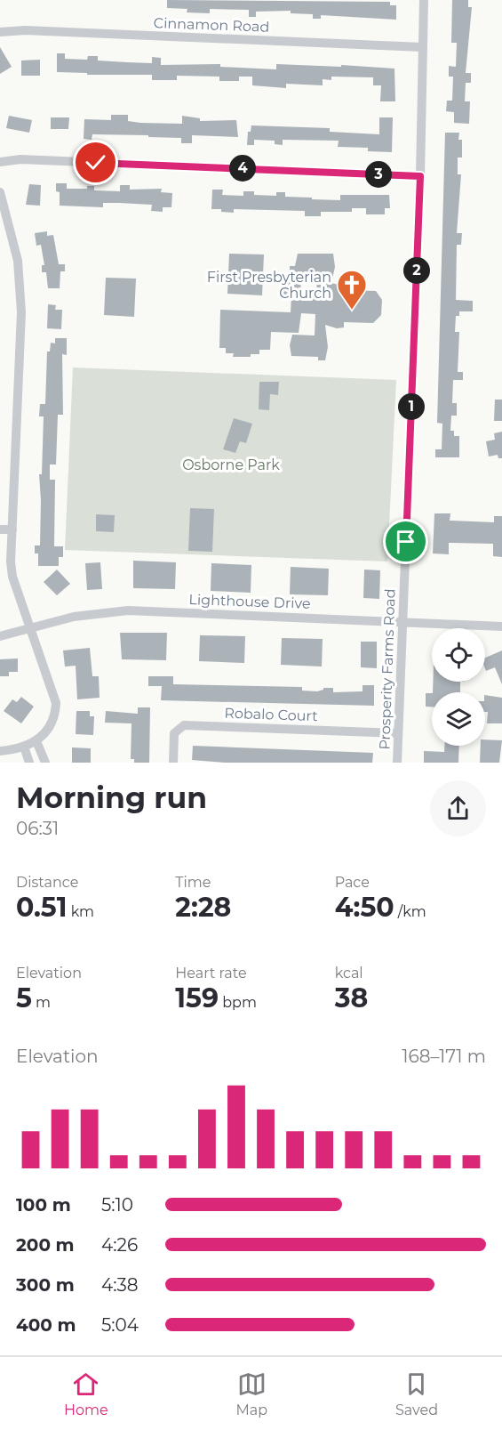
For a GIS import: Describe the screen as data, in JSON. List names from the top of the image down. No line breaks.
{"streets":{"street":["Cinnamon Road","Lighthouse Drive","Prosperity Farms Road","Robalo Court"]},"crossings":[["Cinnamon Road","Prosperity Farms Road"],["Lighthouse Drive","Prosperity Farms Road"],["Prosperity Farms Road","Robalo Court"]],"parks":["Osborne Park"],"places":{"church":["First Presbyterian Church"]},"page":{"pins":["4","3","2","1"],"heading":["Morning run","06:31"],"stats":[["Distance","0.51 km"],["Time","2:28"],["Pace","4:50 /km"],["Elevation","5 m"],["Heart rate","159 bpm"],["kcal","38"]],"chart":["Elevation","168–171 m"],"list":[{"name":"100 m","note":"5:10"},{"name":"200 m","note":"4:26"},{"name":"300 m","note":"4:38"},{"name":"400 m","note":"5:04"}],"tabs":["Home","Map","Saved"]}}
